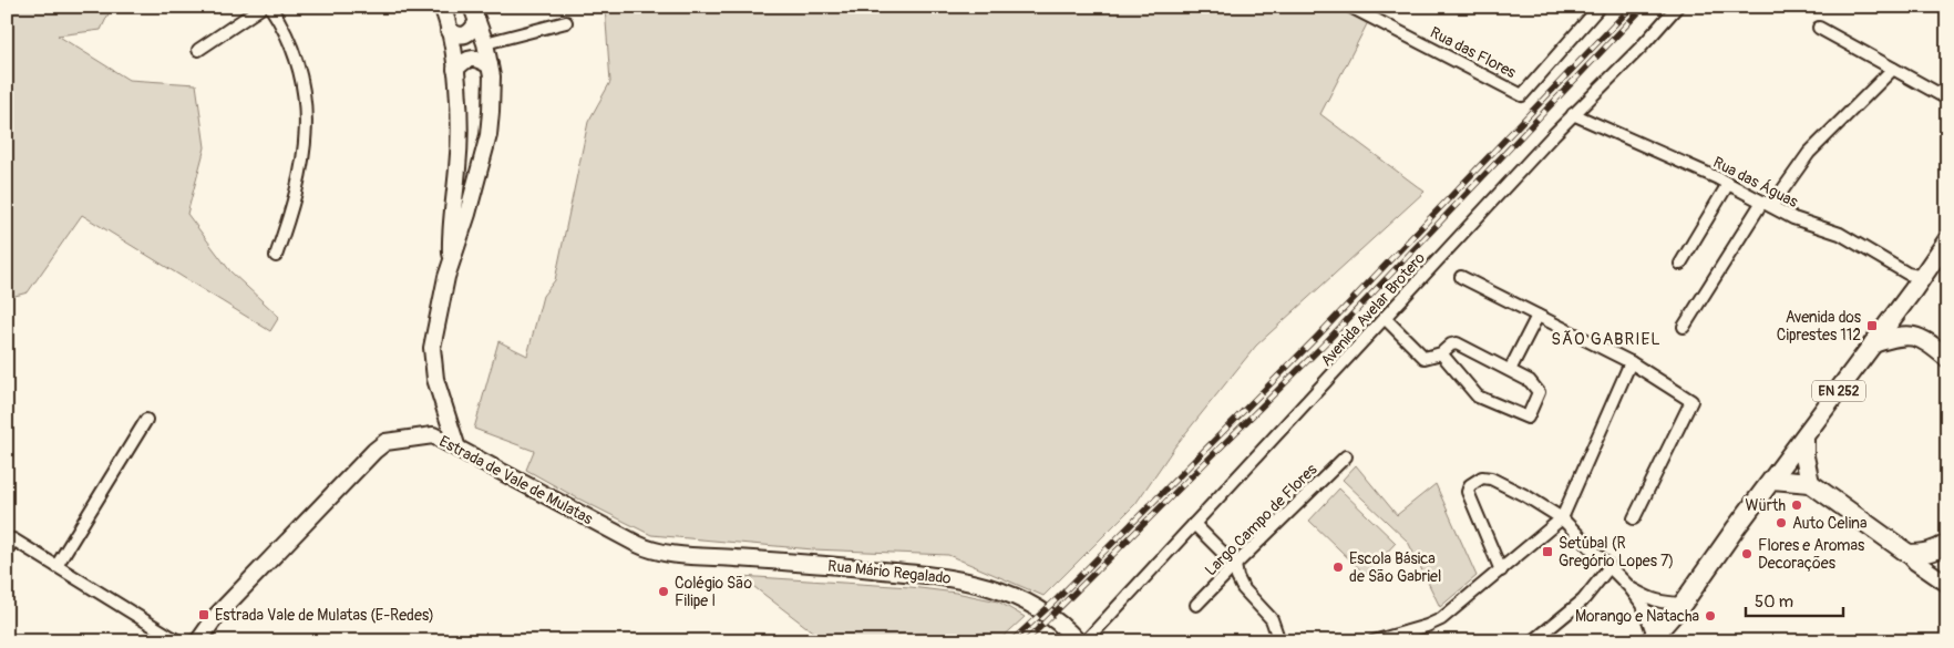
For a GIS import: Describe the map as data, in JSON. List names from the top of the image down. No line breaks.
{"streets":{"main road":["EN 252","Estrada de Vale de Mulatas","Rua Mário Regalado"],"street":["Rua das Flores","Rua das Águas","Avenida Avelar Brotero","Largo Campo de Flores"]},"crossings":[["Rua das Águas","Avenida Avelar Brotero"],["Rua das Águas","EN 252"],["Estrada de Vale de Mulatas","Rua Mário Regalado"]],"districts":["SÃO GABRIEL"],"places":{"transit":["Avenida dos Ciprestes 112","Setúbal (R Gregório Lopes 7)","Estrada Vale de Mulatas (E-Redes)"],"other":["Würth","Auto Celina","Flores e Aromas Decorações","Escola Básica de São Gabriel","Colégio São Filipe I","Morango e Natacha"]},"scale_bar":"50 m"}
